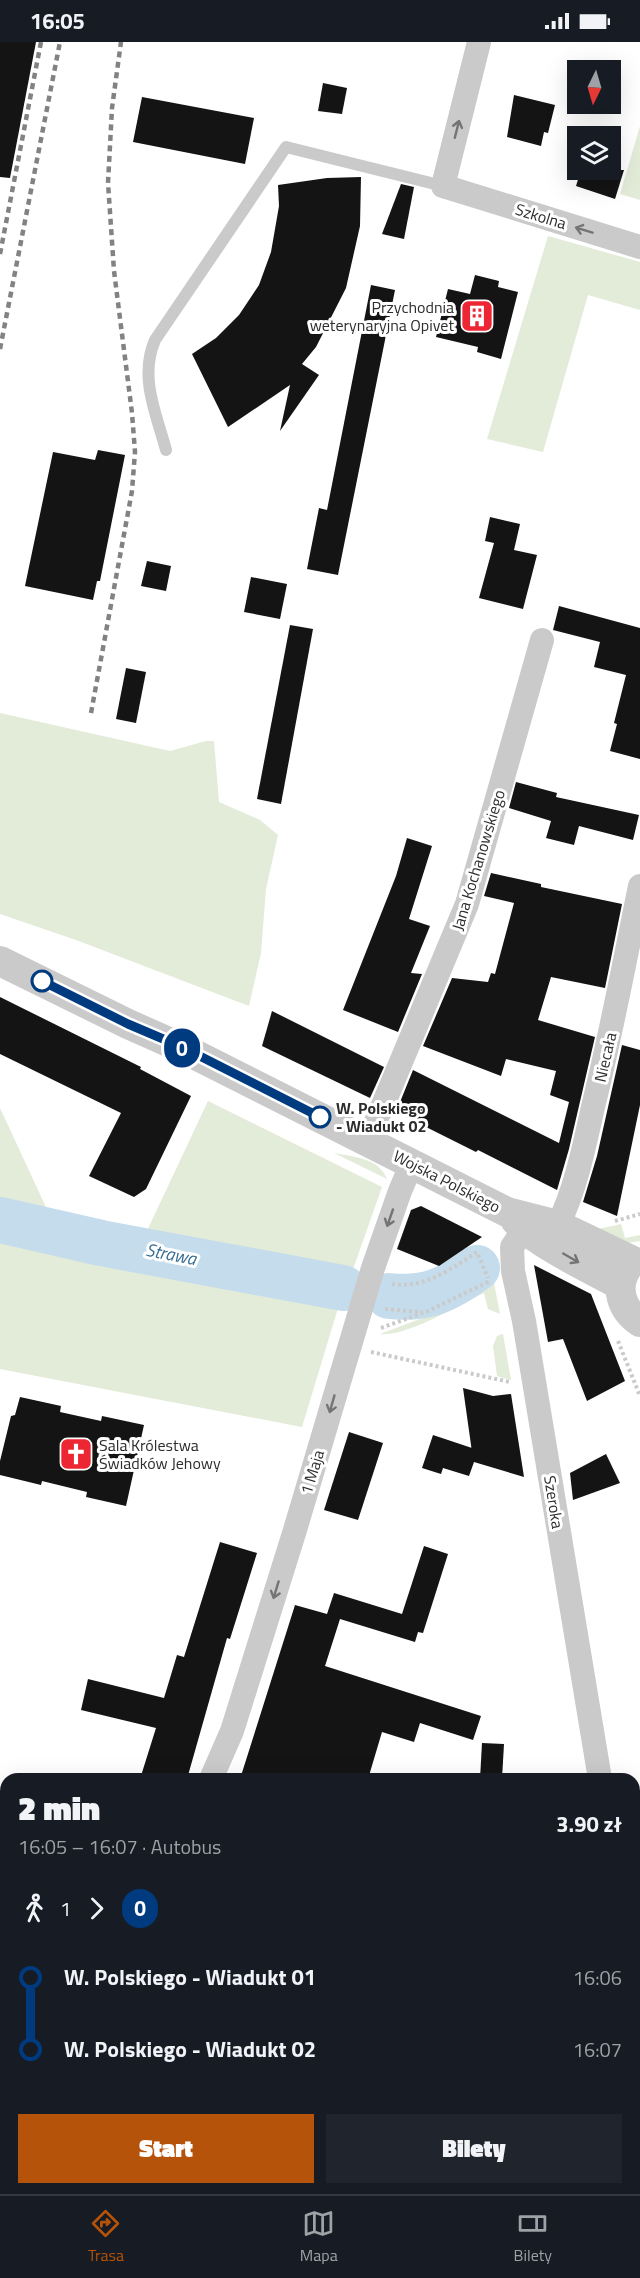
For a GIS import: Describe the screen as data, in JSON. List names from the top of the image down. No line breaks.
{"streets":{"street":["Szkolna","Jana Kochanowskiego","Niecała","Wojska Polskiego","1 Maja","Szeroka"]},"crossings":[["Jana Kochanowskiego","Wojska Polskiego"],["Niecała","Wojska Polskiego"],["Wojska Polskiego","1 Maja"],["Wojska Polskiego","Szeroka"]],"one_way":["Szkolna","1 Maja"],"water":["Strawa"],"places":{"building":["Przychodnia weterynaryjna Opivet"],"other":["W. Polskiego - Wiadukt 02"],"church":["Sala Królestwa Świadków Jehowy"]},"lines":["bus line 0"],"north":"bottom","page":{"status":"16:05","on_map":"0","heading":["2 min","16:05 – 16:07 · Autobus","3.90 zł"],"legs":["1","0"],"list":[{"name":"W. Polskiego - Wiadukt 01","value":"16:06"},{"name":"W. Polskiego - Wiadukt 02","value":"16:07"}],"buttons":["Start","Bilety"],"tabs":["Trasa","Mapa","Bilety"]}}
